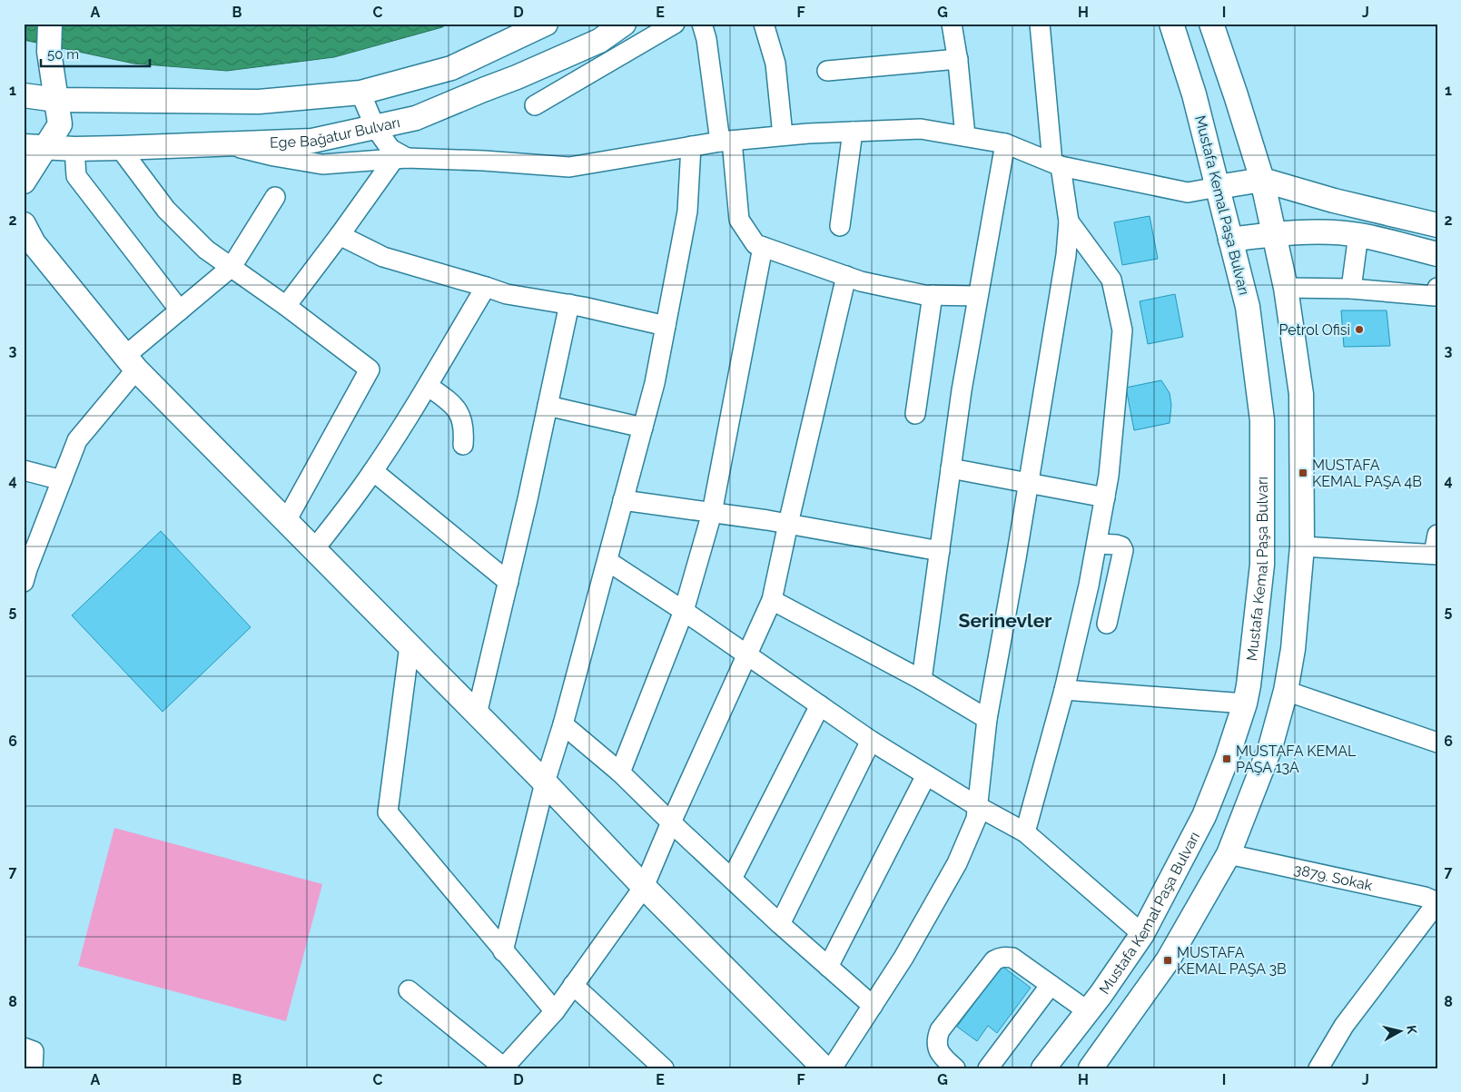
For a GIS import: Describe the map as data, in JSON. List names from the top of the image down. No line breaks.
{"streets":{"main road":["Ege Bağatur Bulvarı","Mustafa Kemal Paşa Bulvarı"],"street":["3879. Sokak"]},"districts":["Serinevler"],"places":{"other":["Petrol Ofisi"],"transit":["MUSTAFA KEMAL PAŞA 4B","MUSTAFA KEMAL PAŞA 13A","MUSTAFA KEMAL PAŞA 3B"]},"scale_bar":"50 m","north":"right","grid":{"columns":["A","B","C","D","E","F","G","H","I","J"],"rows":["1","2","3","4","5","6","7","8"]}}
